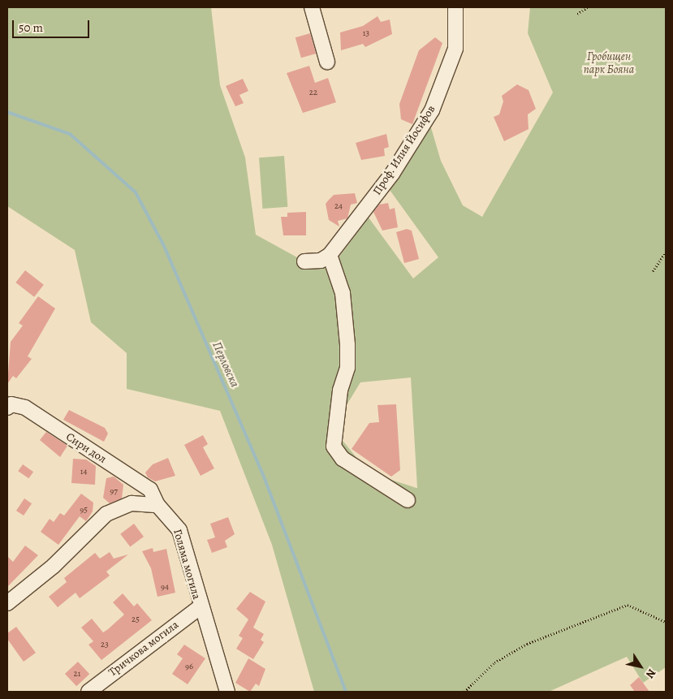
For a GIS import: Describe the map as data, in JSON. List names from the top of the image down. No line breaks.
{"streets":{"street":["Проф. Илия Йосифов","Сири дол","Голяма могила","Тричкова могила"]},"crossings":[["Сири дол","Голяма могила"],["Голяма могила","Тричкова могила"]],"water":["Перловска"],"parks":["Гробищен парк Бояна"],"house_numbers":["13","22","24","14","97","95","94","25","23","96","21"],"scale_bar":"50 m","north":"bottom right"}
